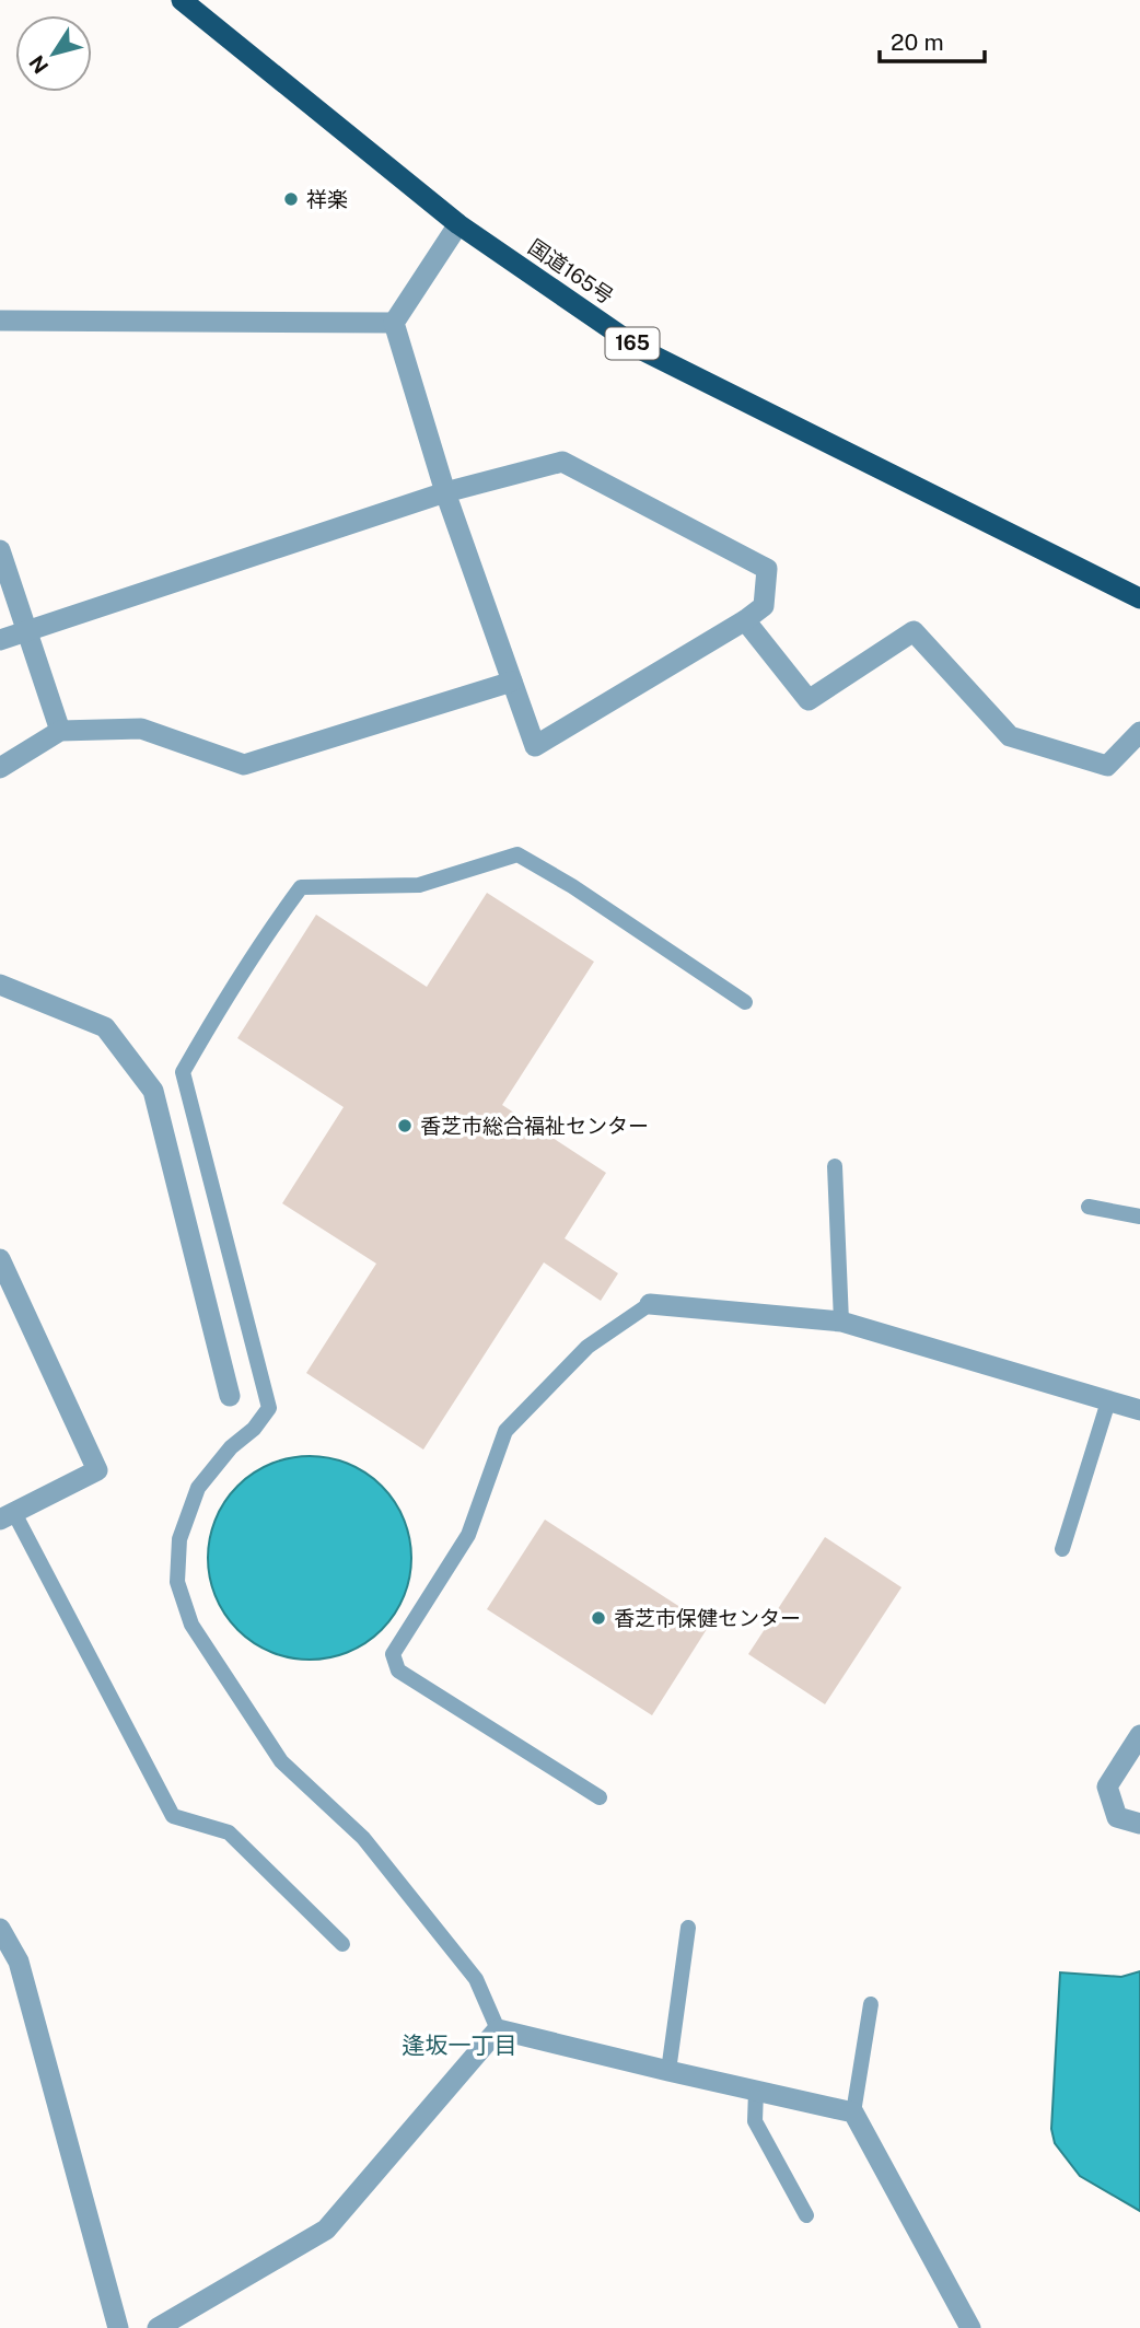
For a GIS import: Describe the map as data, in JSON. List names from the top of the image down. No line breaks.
{"streets":{"highway":["国道165号","165"]},"districts":["逢坂一丁目"],"places":["祥楽","香芝市総合福祉センター","香芝市保健センター"],"scale_bar":"20 m","north":"bottom left"}
